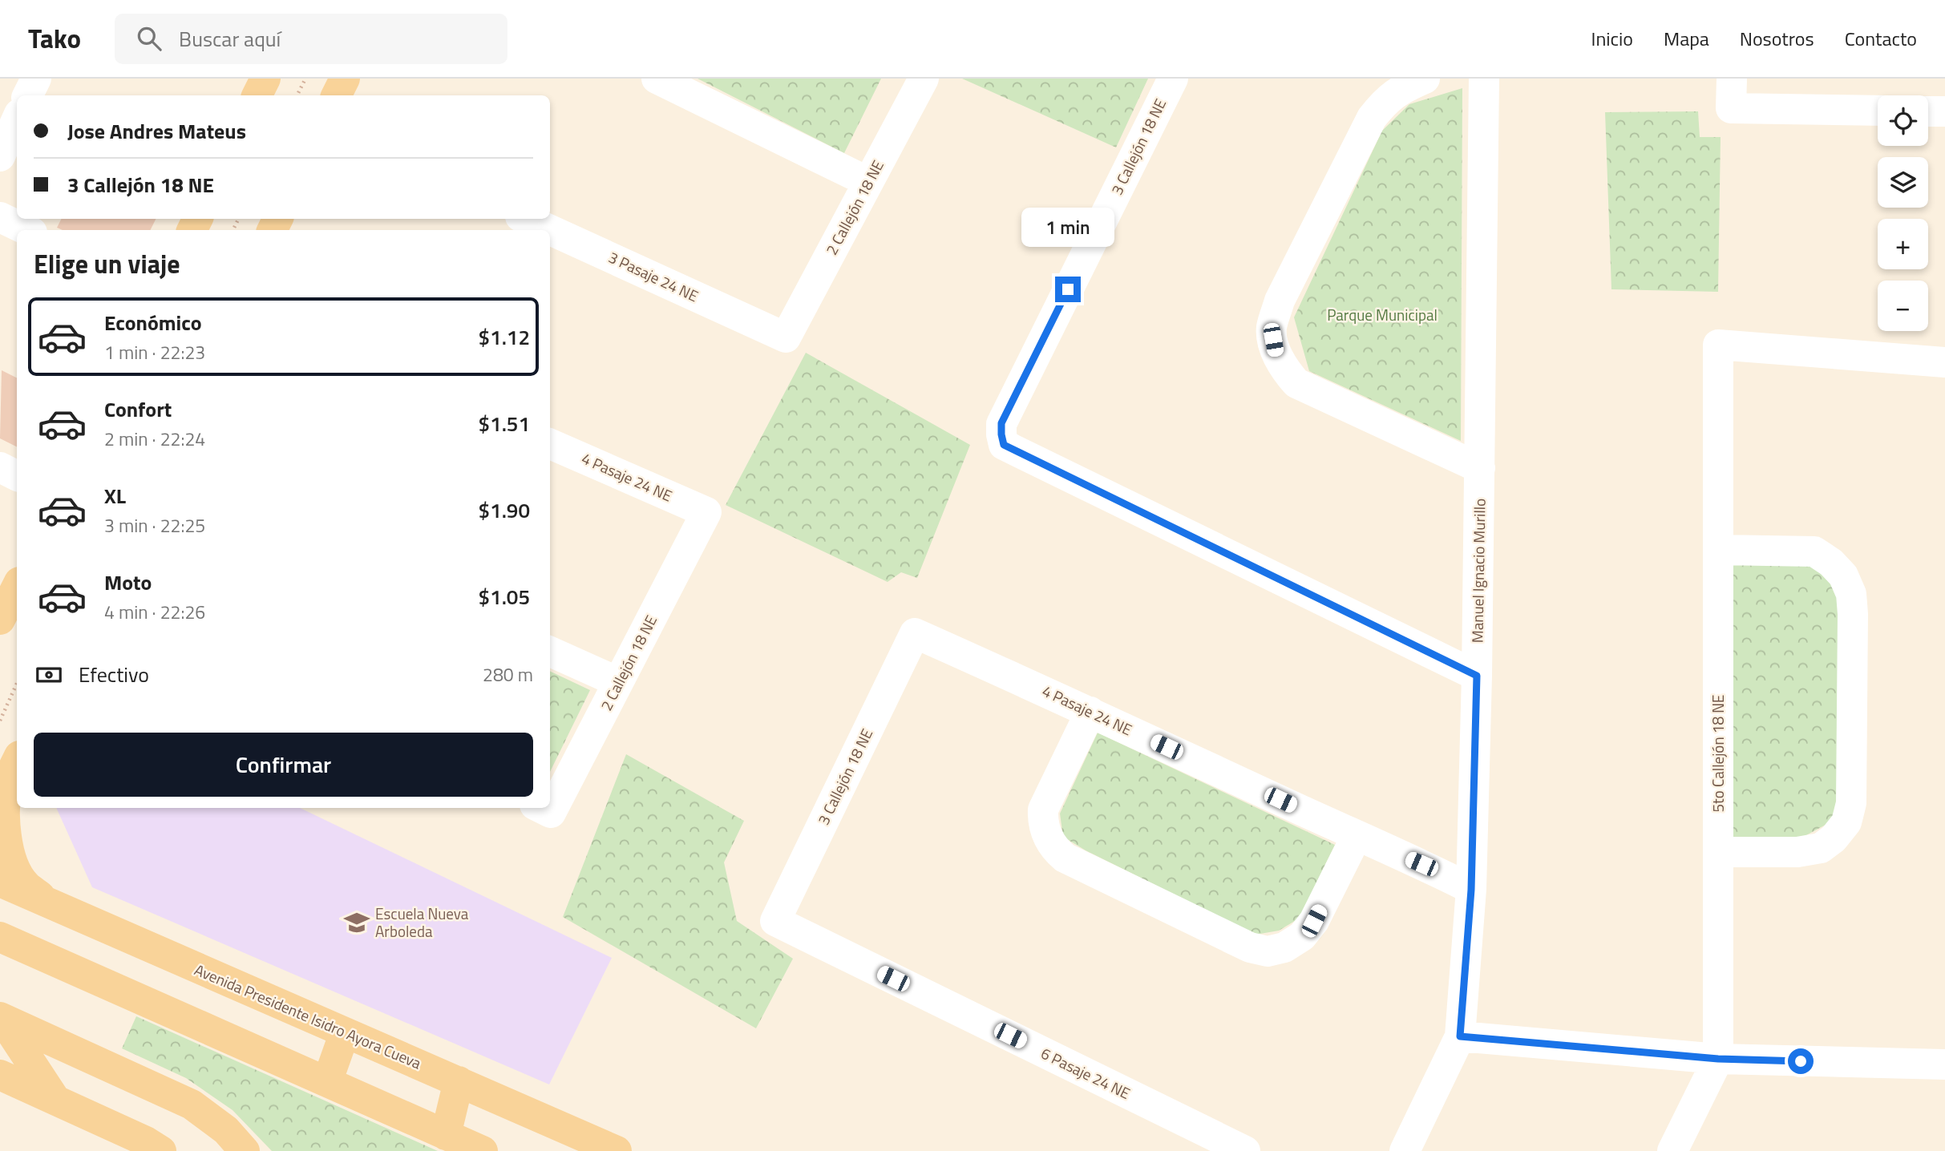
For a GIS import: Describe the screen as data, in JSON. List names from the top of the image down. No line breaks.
{"streets":{"main road":["Avenida Presidente Isidro Ayora Cueva"],"street":["3 Callejón 18 NE","2 Callejón 18 NE","3 Pasaje 24 NE","4 Pasaje 24 NE","Manuel Ignacio Murillo","5to Callejón 18 NE","6 Pasaje 24 NE"]},"crossings":[["3 Callejón 18 NE","4 Pasaje 24 NE"],["3 Callejón 18 NE","Manuel Ignacio Murillo"],["3 Callejón 18 NE","6 Pasaje 24 NE"],["2 Callejón 18 NE","3 Pasaje 24 NE"],["2 Callejón 18 NE","4 Pasaje 24 NE"],["4 Pasaje 24 NE","Manuel Ignacio Murillo"]],"parks":["Parque Municipal"],"places":{"school or university":["Escuela Nueva Arboleda"]},"page":{"header":"Tako","search":"Buscar aquí","nav":["Inicio","Mapa","Nosotros","Contacto"],"map_buttons":["+","−"],"banner":["Jose Andres Mateus","3 Callejón 18 NE"],"bubble":"1 min","heading":"Elige un viaje","list":[{"name":"Económico","note":"1 min · 22:23","value":"$1.12"},{"name":"Confort","note":"2 min · 22:24","value":"$1.51"},{"name":"XL","note":"3 min · 22:25","value":"$1.90"},{"name":"Moto","note":"4 min · 22:26","value":"$1.05"}],"pay":["Efectivo","280 m"],"buttons":"Confirmar"}}
